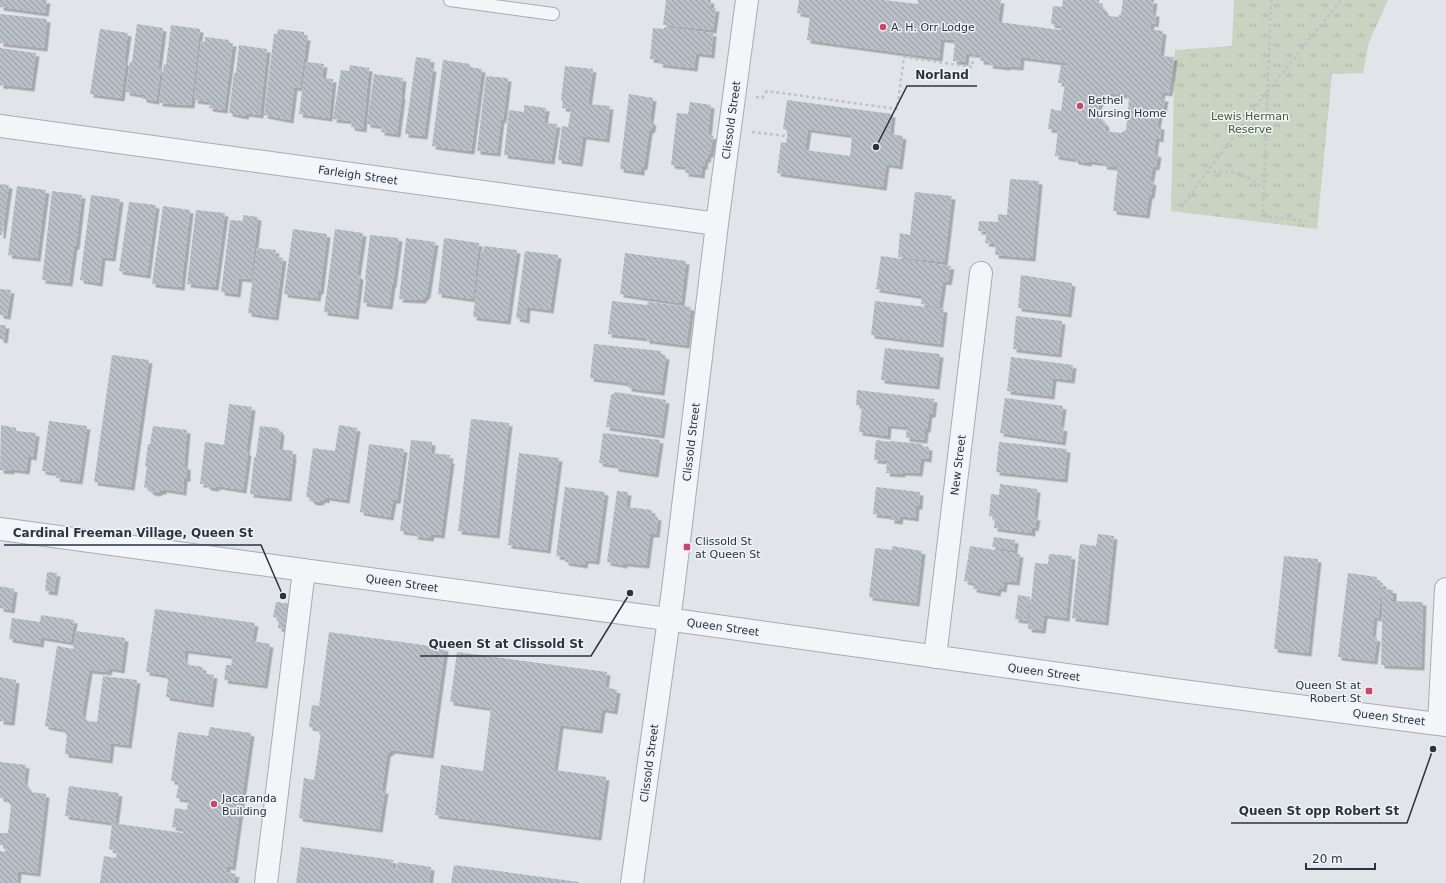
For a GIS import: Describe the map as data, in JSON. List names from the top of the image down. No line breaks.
{"streets":{"street":["Clissold Street","Farleigh Street","New Street","Queen Street"]},"crossings":[["Clissold Street","Farleigh Street"],["Clissold Street","Queen Street"],["New Street","Queen Street"]],"parks":["Lewis Herman Reserve"],"places":{"other":["A. H. Orr Lodge","Bethel Nursing Home","Norland","Queen St at Clissold St","Cardinal Freeman Village, Queen St","Queen St opp Robert St","Jacaranda Building"],"transit":["Clissold St at Queen St","Queen St at Robert St"]},"scale_bar":"20 m"}
